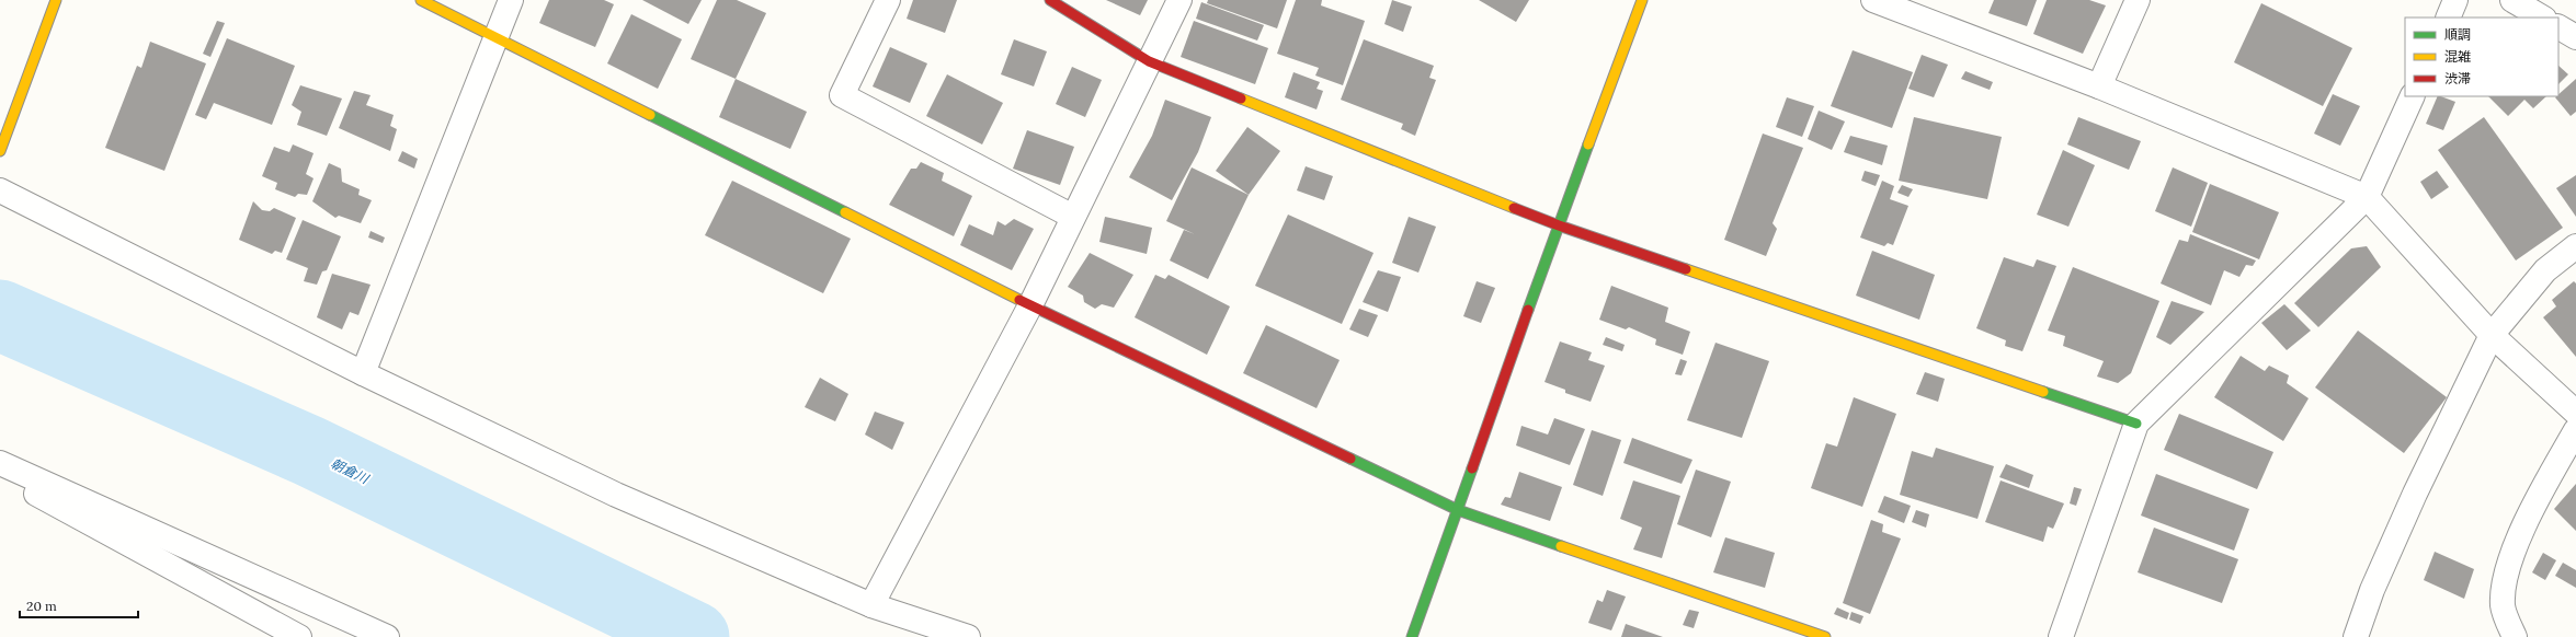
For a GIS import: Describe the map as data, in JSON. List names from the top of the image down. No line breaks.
{"water":["朝倉川"],"legend":["順調","混雑","渋滞"],"scale_bar":"20 m"}
